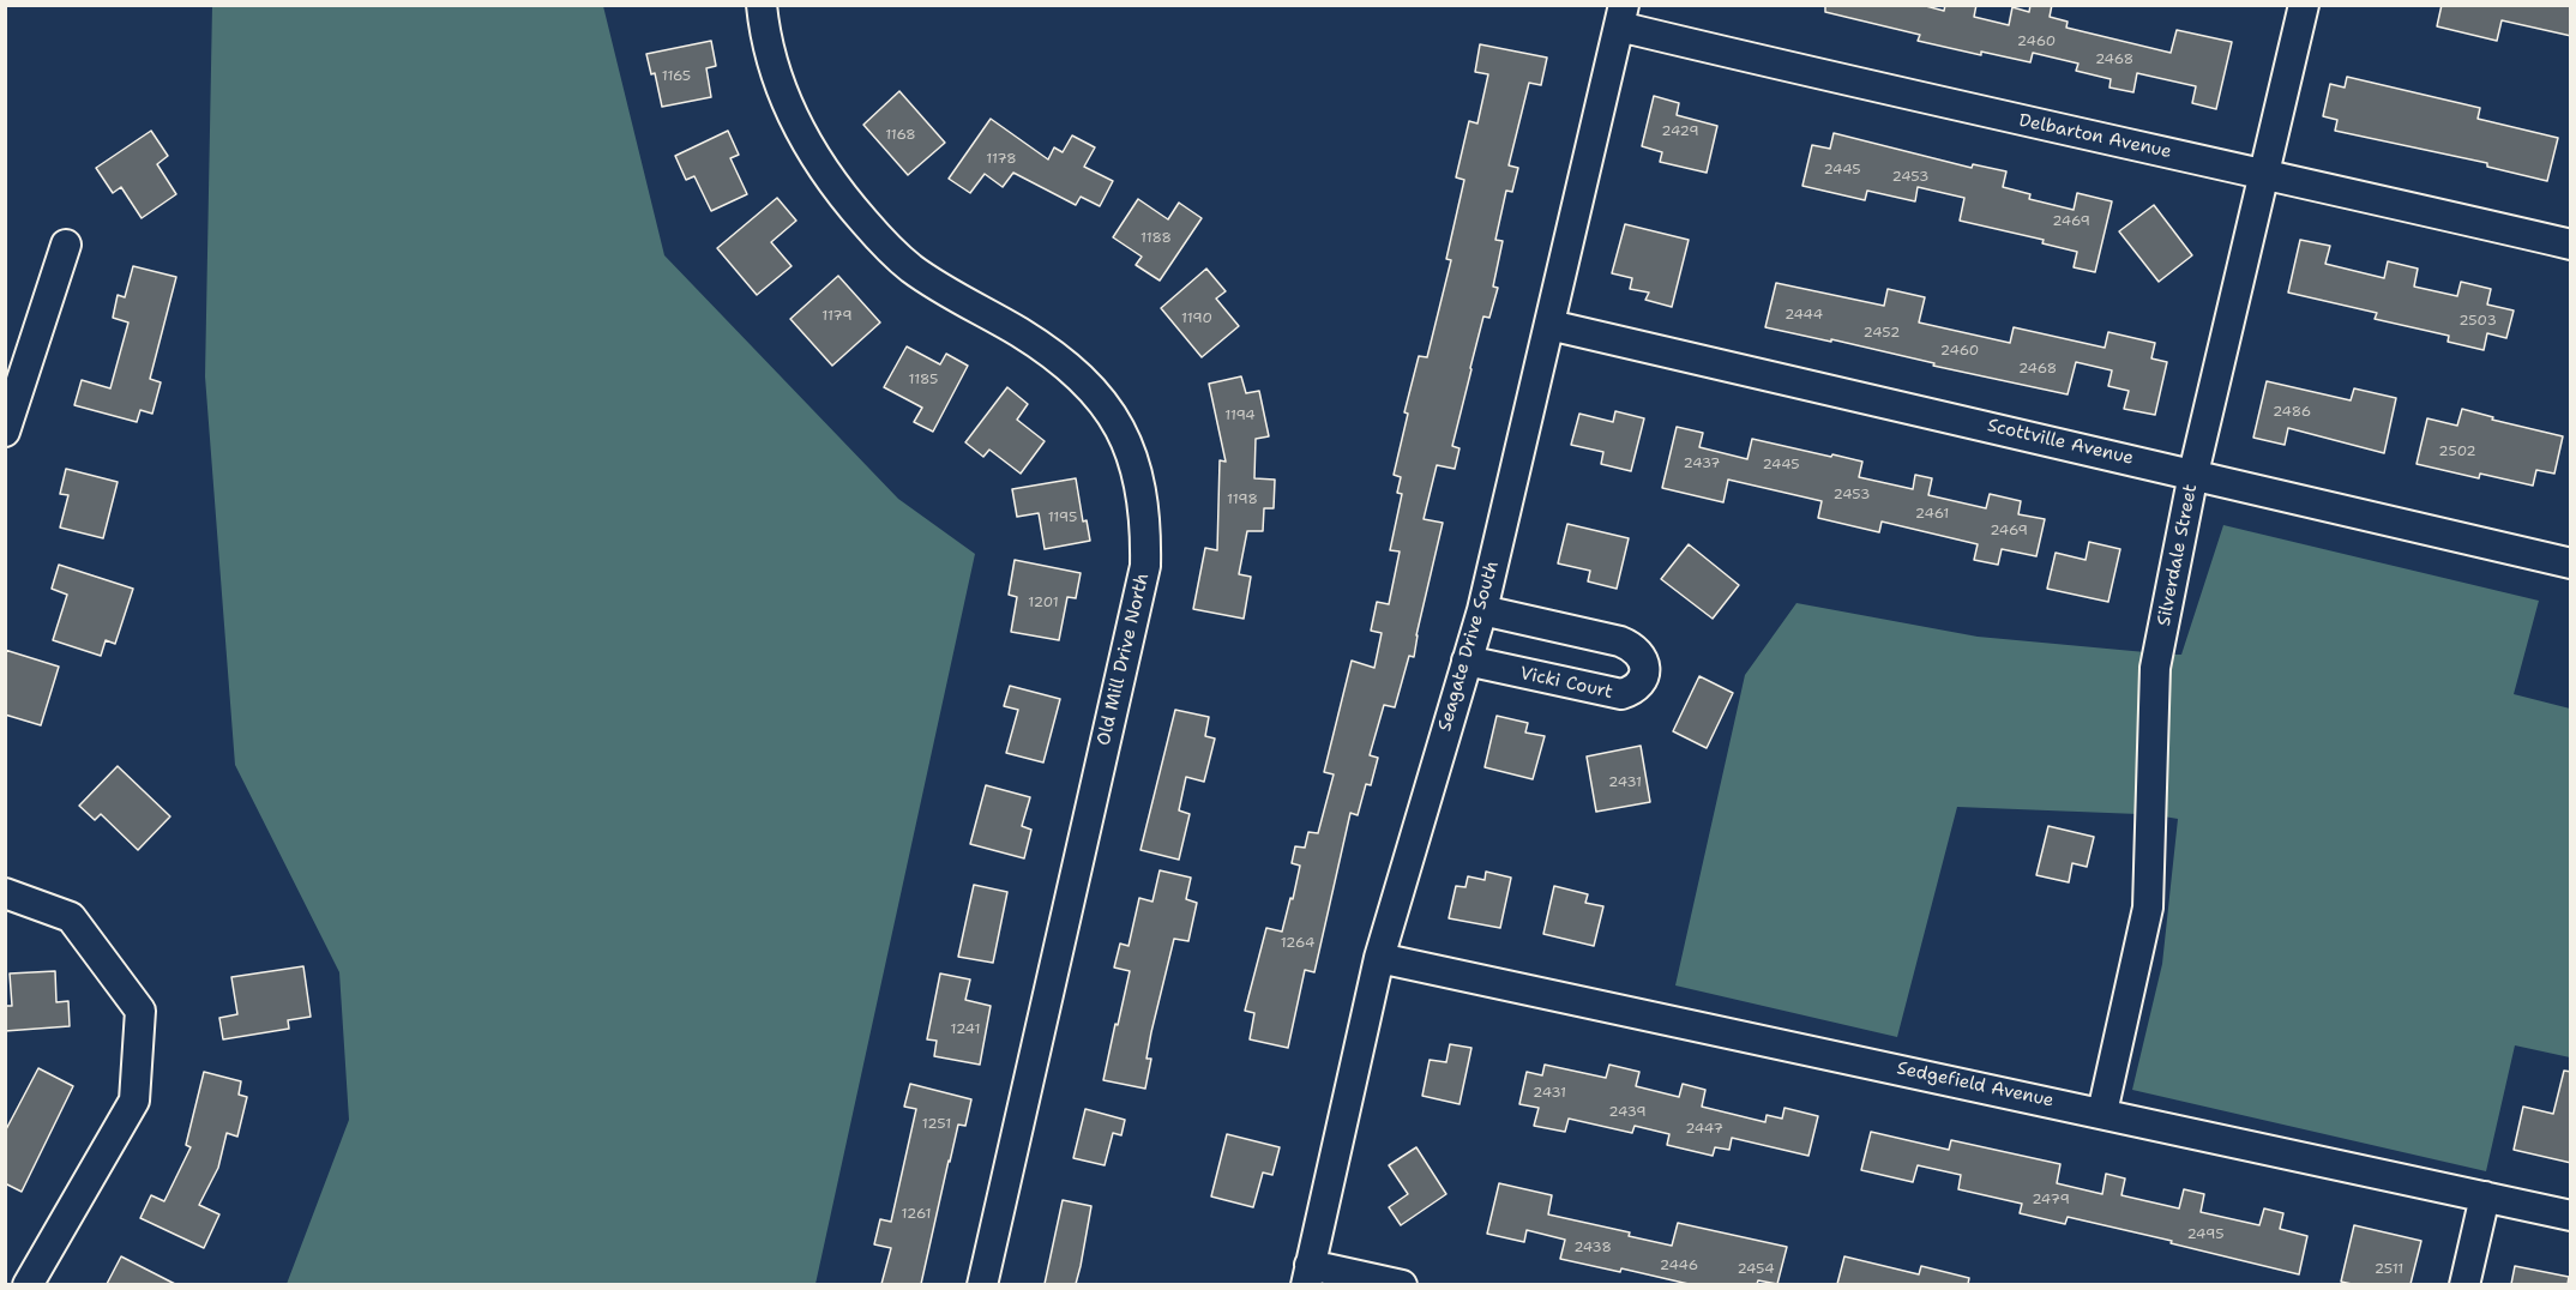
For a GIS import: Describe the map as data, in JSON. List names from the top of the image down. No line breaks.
{"streets":{"street":["Delbarton Avenue","Scottville Avenue","Silverdale Street","Seagate Drive South","Old Mill Drive North","Vicki Court","Sedgefield Avenue"]},"crossings":[["Delbarton Avenue","Silverdale Street"],["Delbarton Avenue","Seagate Drive South"],["Scottville Avenue","Silverdale Street"],["Scottville Avenue","Seagate Drive South"],["Silverdale Street","Sedgefield Avenue"],["Seagate Drive South","Vicki Court"],["Seagate Drive South","Sedgefield Avenue"]],"house_numbers":["2460","2468","1165","2429","1168","1178","2445","2453","2469","1188","2444","1179","1190","2503","2452","2460","2468","1185","2486","1194","2502","2437","2445","2453","1198","2461","1195","2469","1201","2431","1264","1241","2431","2439","1251","2447","2479","1261","2495","2438","2446","2454","2511"]}
